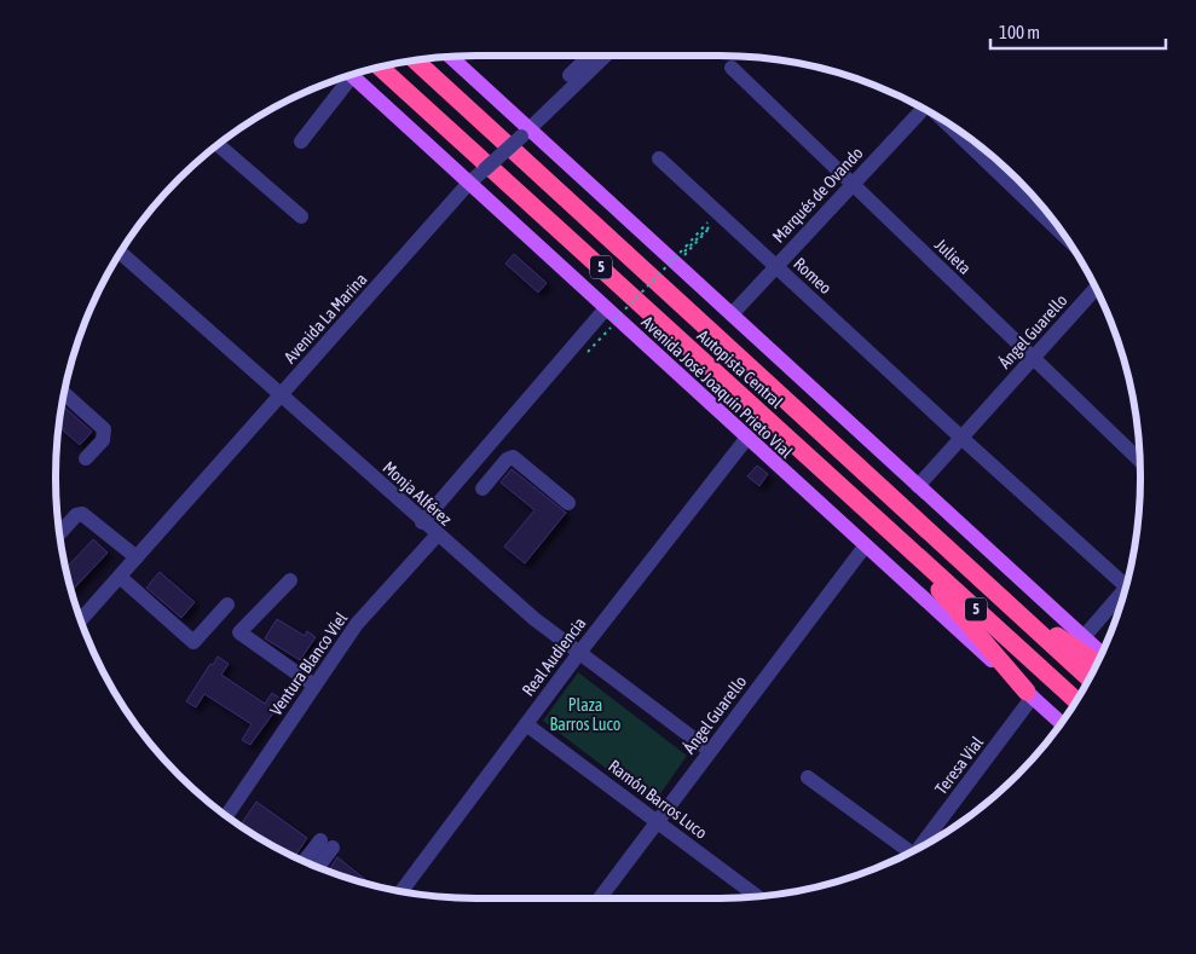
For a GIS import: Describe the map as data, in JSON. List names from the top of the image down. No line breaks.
{"streets":{"highway":["5","Autopista Central"],"main road":["Avenida José Joaquín Prieto Vial"],"street":["Marqués de Ovando","Julieta","Romeo","Avenida La Marina","Ángel Guarello","Monja Alférez","Real Audiencia","Ventura Blanco Viel","Teresa Vial","Ramón Barros Luco"]},"crossings":[["Marqués de Ovando","Julieta"],["Marqués de Ovando","Romeo"],["Julieta","Ángel Guarello"],["Romeo","Ángel Guarello"],["Avenida La Marina","Avenida José Joaquín Prieto Vial"],["Avenida La Marina","Monja Alférez"],["Ángel Guarello","Avenida José Joaquín Prieto Vial"],["Ángel Guarello","Monja Alférez"],["Ángel Guarello","Ramón Barros Luco"],["Avenida José Joaquín Prieto Vial","Real Audiencia"],["Avenida José Joaquín Prieto Vial","Teresa Vial"],["Monja Alférez","Real Audiencia"],["Monja Alférez","Ventura Blanco Viel"],["Real Audiencia","Ramón Barros Luco"]],"parks":["Plaza Barros Luco"],"scale_bar":"100 m"}
